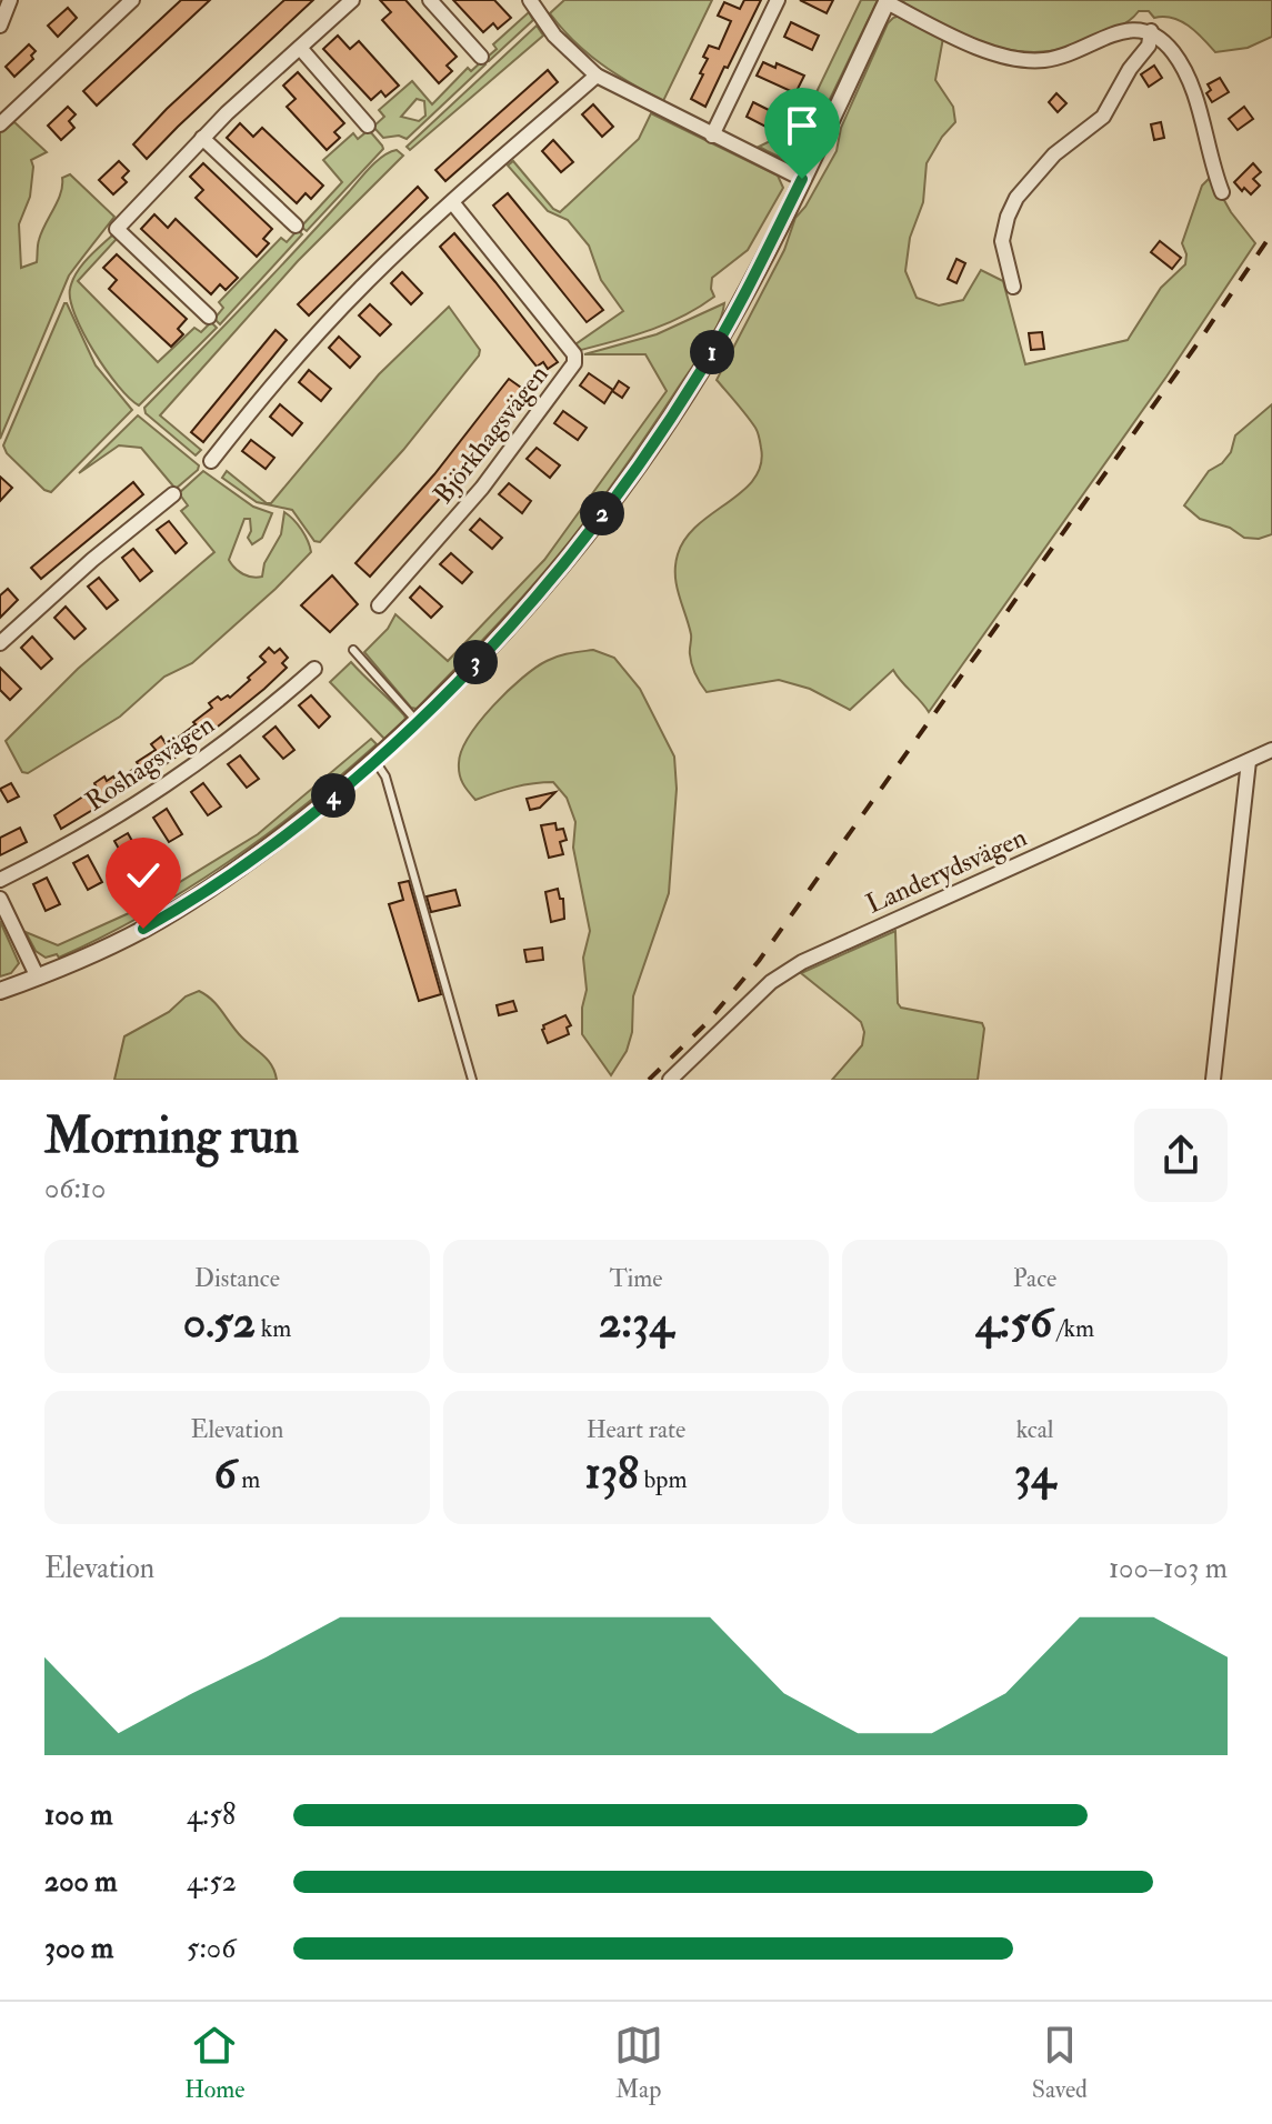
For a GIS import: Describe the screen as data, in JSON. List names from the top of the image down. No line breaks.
{"streets":{"street":["Björkhagsvägen","Roshagsvägen","Landerydsvägen"]},"page":{"pins":["1","2","3","4"],"heading":["Morning run","06:10"],"stats":[["Distance","0.52 km"],["Time","2:34"],["Pace","4:56 /km"],["Elevation","6 m"],["Heart rate","138 bpm"],["kcal","34"]],"chart":["Elevation","100–103 m"],"list":[{"name":"100 m","note":"4:58"},{"name":"200 m","note":"4:52"},{"name":"300 m","note":"5:06"}],"tabs":["Home","Map","Saved"]}}
